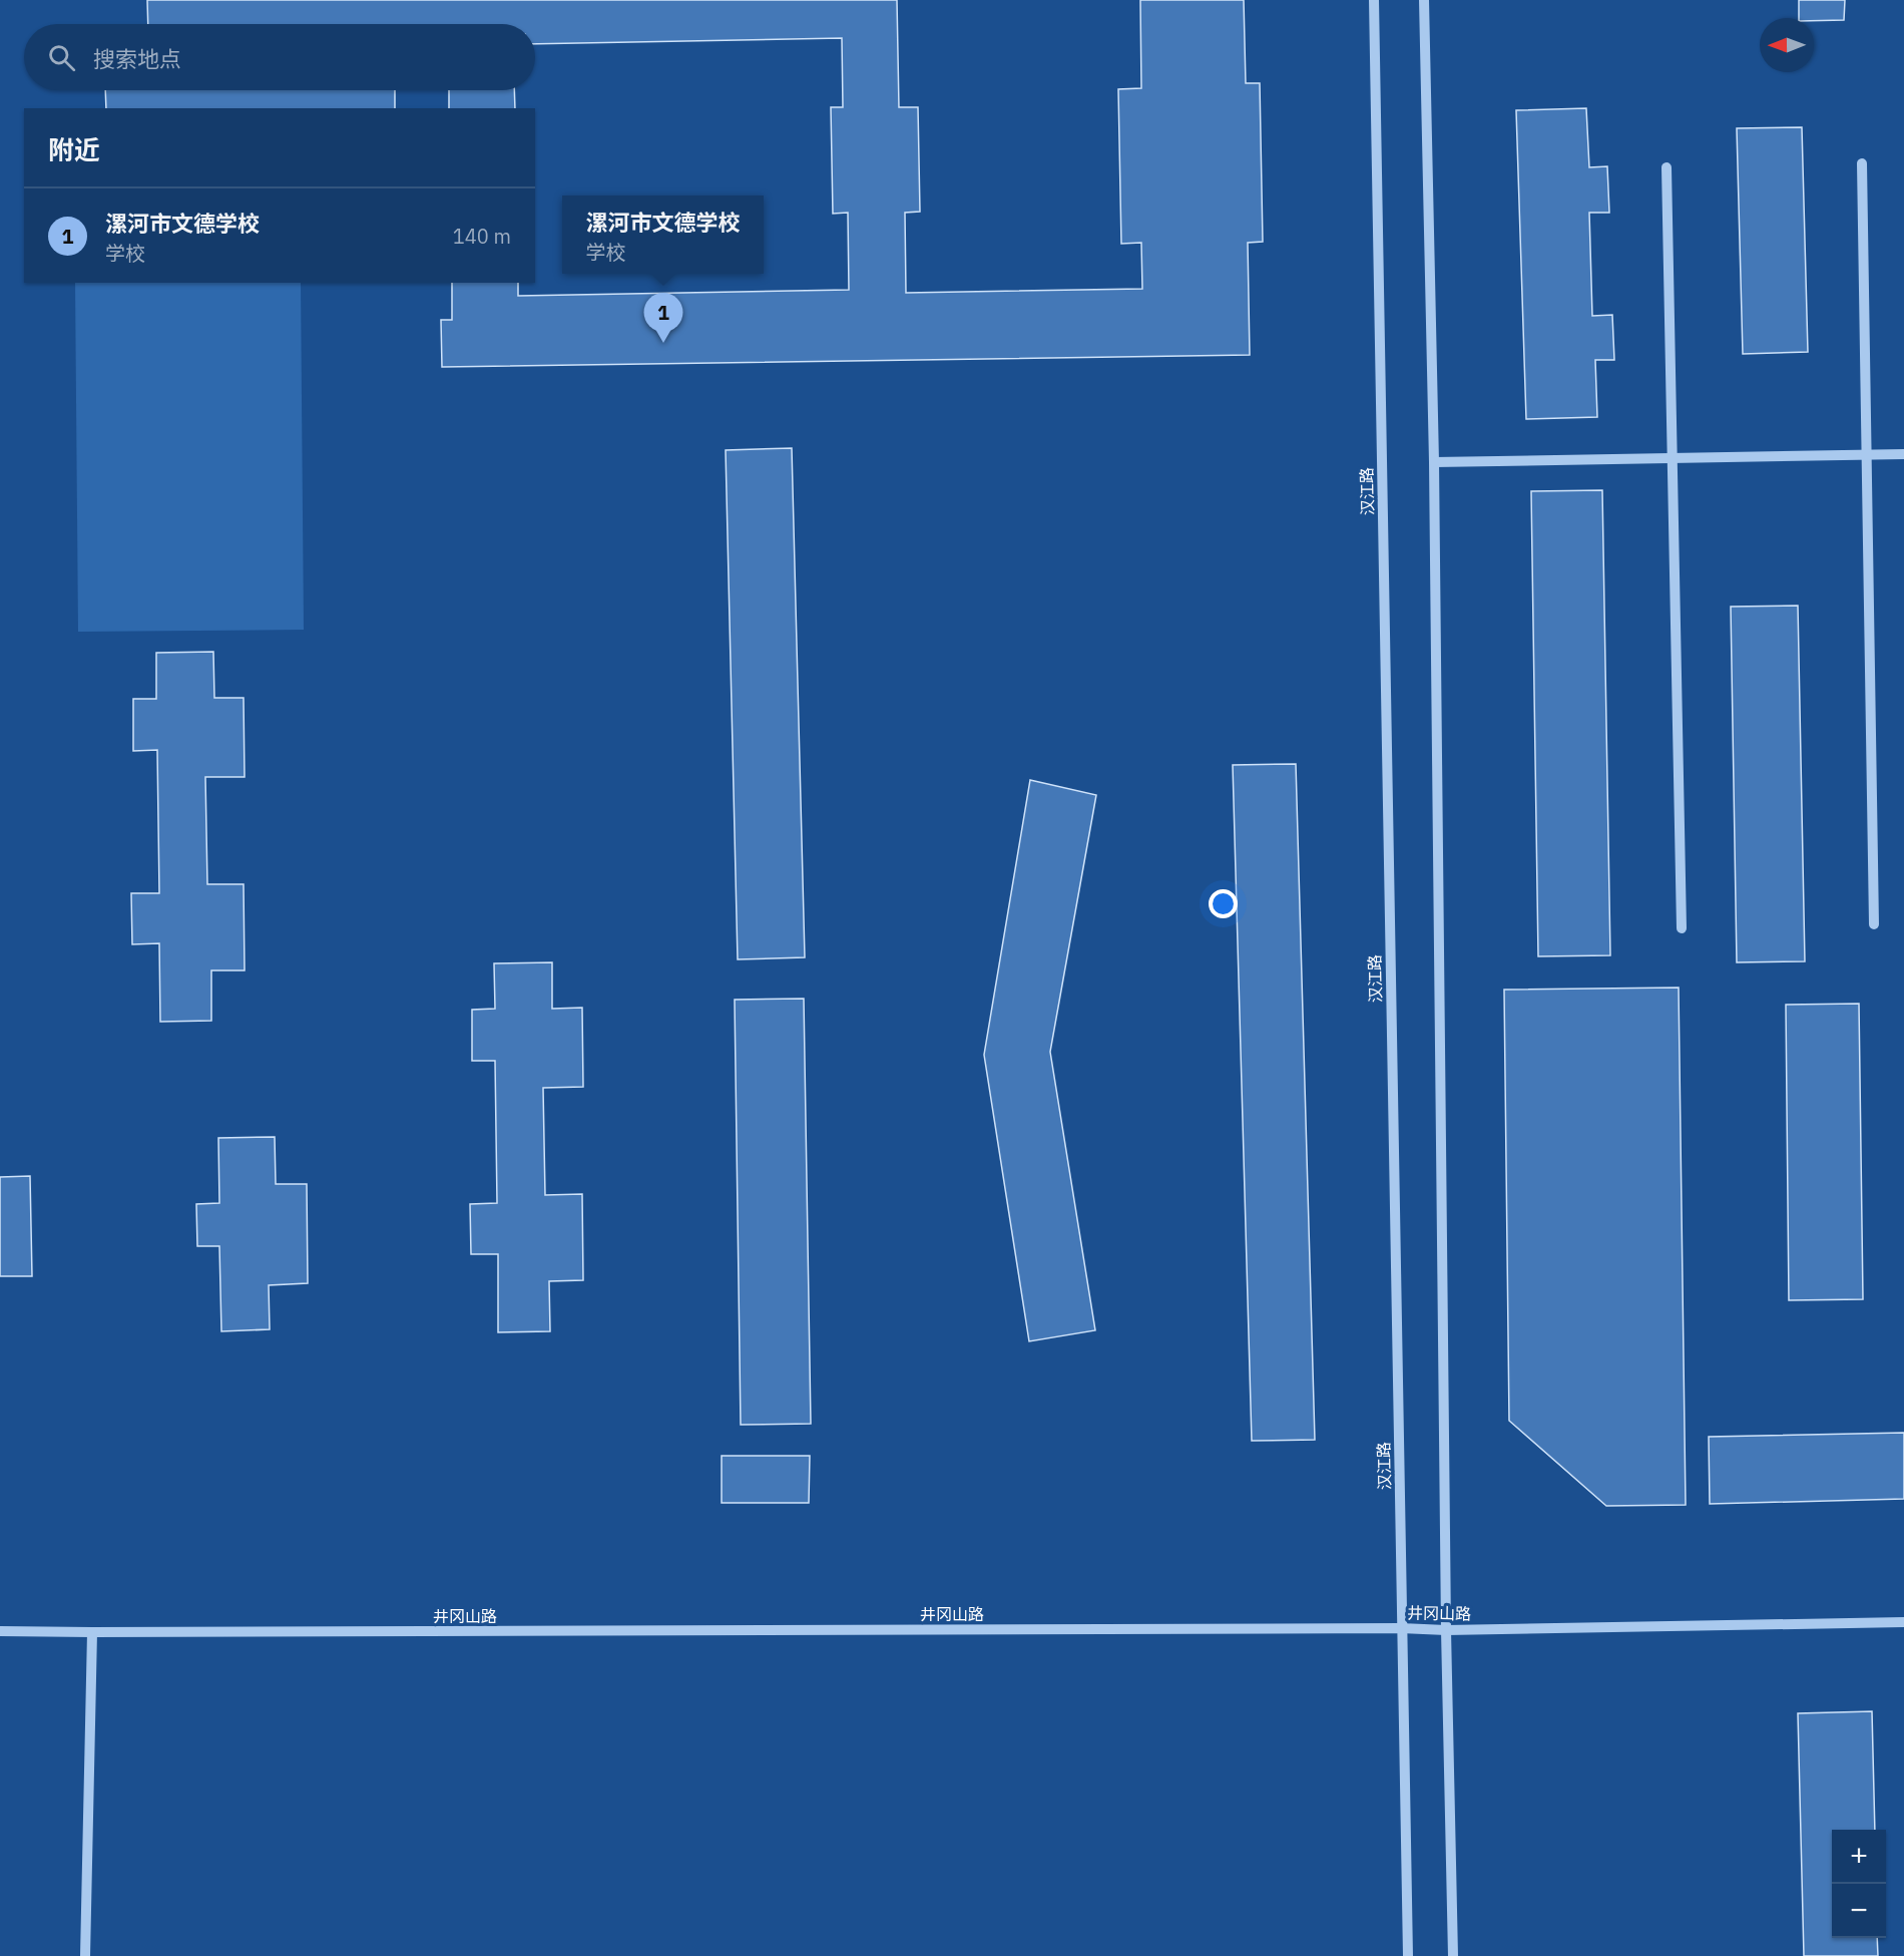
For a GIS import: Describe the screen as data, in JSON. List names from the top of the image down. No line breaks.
{"streets":{"street":["汉江路","井冈山路"]},"crossings":[["汉江路","井冈山路"]],"north":"left","page":{"search":"搜索地点","heading":"附近","list":[{"mark":"1","name":"漯河市文德学校","note":"学校","value":"140 m"}],"popup":["漯河市文德学校","学校"],"pins":"1","map_buttons":["+","−"]}}
